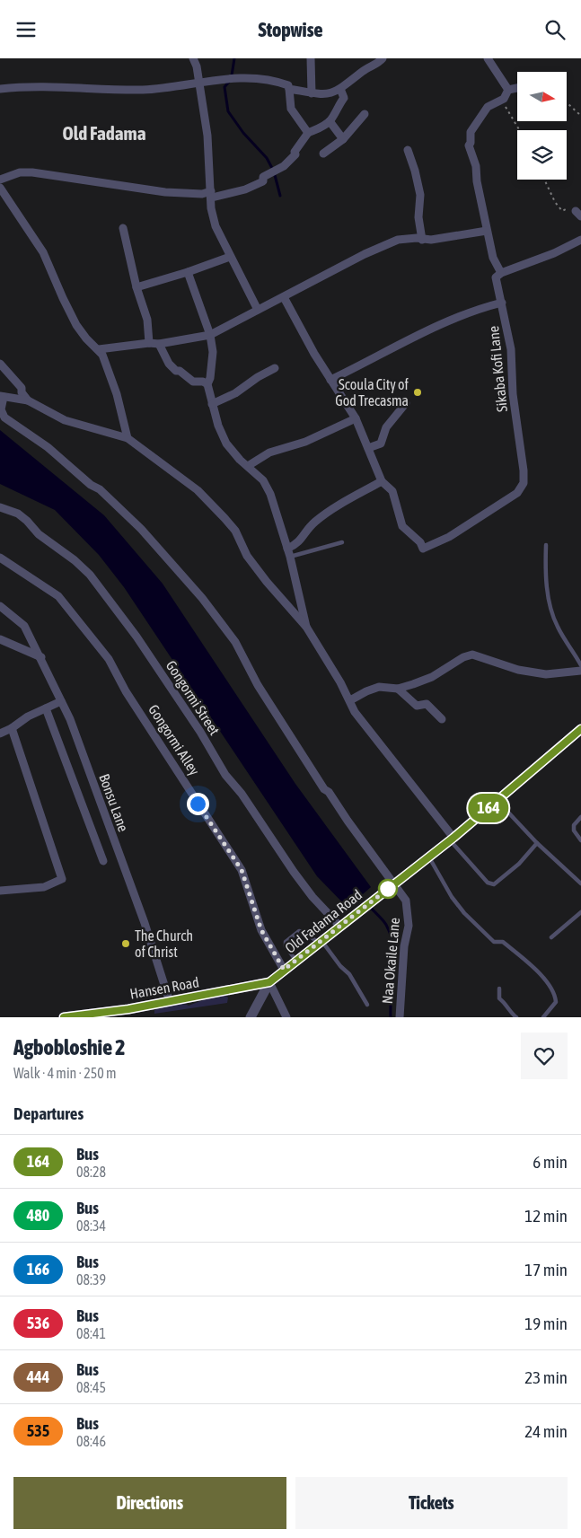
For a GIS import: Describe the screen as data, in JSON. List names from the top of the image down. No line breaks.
{"streets":{"street":["Sikaba Kofi Lane","Gongormi Street","Gongormi Alley","Bonsu Lane","Old Fadama Road","Naa Okaile Lane","Hansen Road"]},"crossings":[["Gongormi Street","Old Fadama Road"],["Gongormi Alley","Old Fadama Road"],["Bonsu Lane","Hansen Road"],["Old Fadama Road","Naa Okaile Lane"],["Old Fadama Road","Hansen Road"]],"districts":["Old Fadama"],"places":["Scoula City of God Trecasma","The Church of Christ"],"lines":["bus line 164"],"north":"right","page":{"header":"Stopwise","on_map":"164","heading":[["Agbobloshie 2","Walk · 4 min · 250 m"],"Departures"],"list":[{"mark":"164","name":"Bus","note":"08:28","value":"6 min"},{"mark":"480","name":"Bus","note":"08:34","value":"12 min"},{"mark":"166","name":"Bus","note":"08:39","value":"17 min"},{"mark":"536","name":"Bus","note":"08:41","value":"19 min"},{"mark":"444","name":"Bus","note":"08:45","value":"23 min"},{"mark":"535","name":"Bus","note":"08:46","value":"24 min"}],"buttons":["Directions","Tickets"]}}
